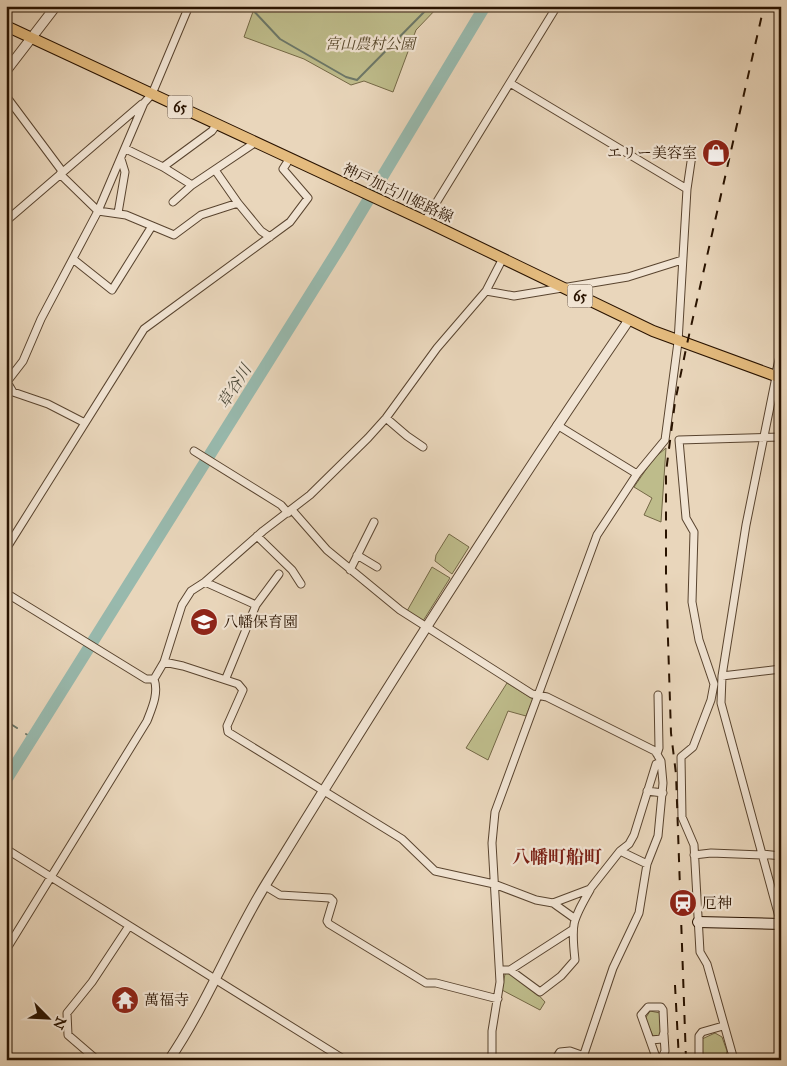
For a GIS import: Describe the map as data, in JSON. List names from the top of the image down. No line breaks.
{"streets":{"main road":["65","神戸加古川姫路線"]},"districts":["八幡町船町"],"water":["草谷川"],"parks":["宮山農村公園"],"places":{"shop":["エリー美容室"],"school or university":["八幡保育園"],"station":["厄神"],"temple":["萬福寺"]},"north":"bottom right"}
